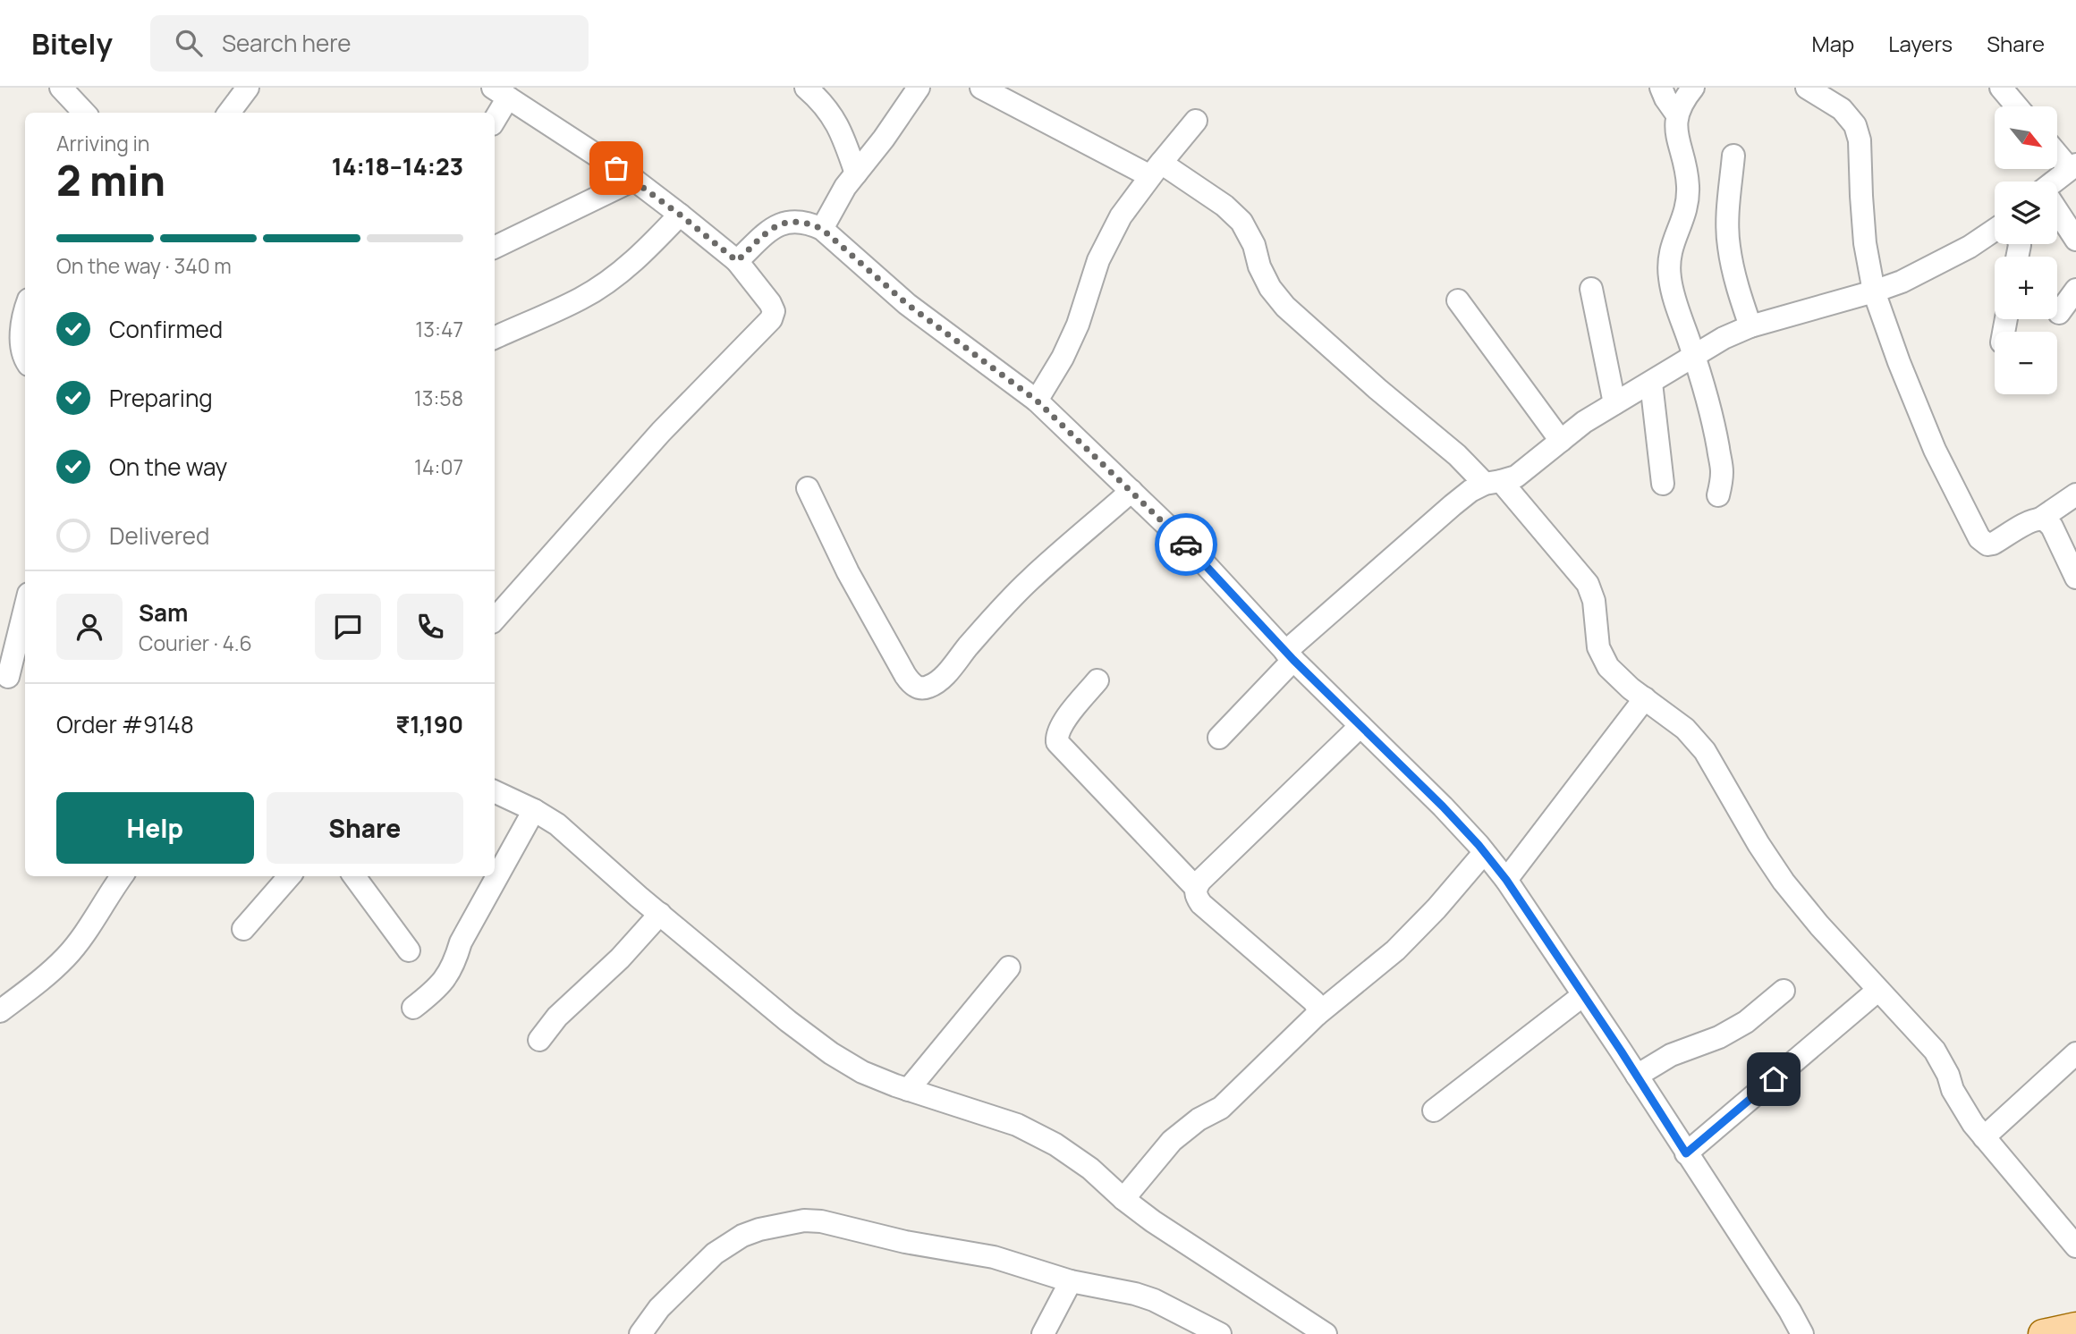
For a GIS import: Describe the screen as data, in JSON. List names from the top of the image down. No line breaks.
{"north":"bottom right","page":{"header":"Bitely","search":"Search here","nav":["Map","Layers","Share"],"map_buttons":["+","−"],"heading":["2 min","Arriving in","14:18–14:23"],"panel":["Sam","Courier · 4.6","Order #9148","₹1,190"],"bar":"On the way · 340 m","list":[["Confirmed","13:47"],["Preparing","13:58"],["On the way","14:07"],"Delivered"],"buttons":["Help","Share"]}}
